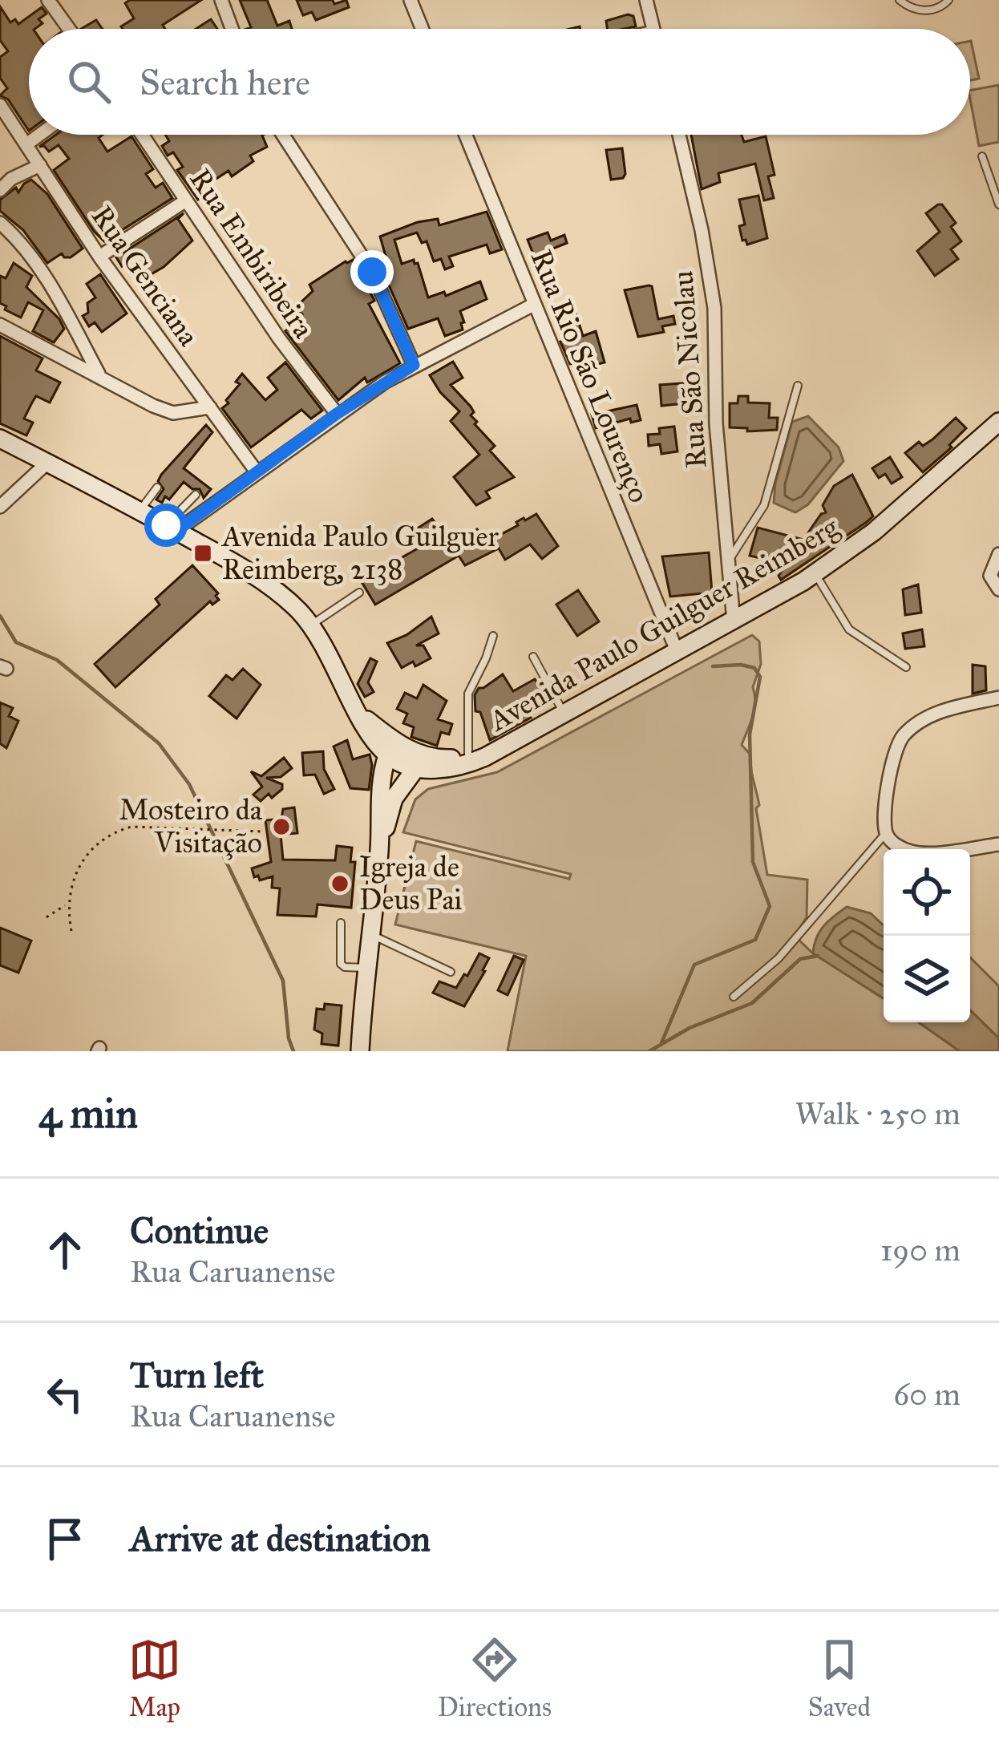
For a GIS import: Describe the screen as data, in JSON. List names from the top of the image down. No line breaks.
{"streets":{"main road":["Avenida Paulo Guilguer Reimberg"],"street":["Rua Embiribeira","Rua Genciana","Rua São Nicolau","Rua Rio São Lourenço"]},"crossings":[["Rua São Nicolau","Avenida Paulo Guilguer Reimberg"],["Rua Rio São Lourenço","Avenida Paulo Guilguer Reimberg"]],"places":{"transit":["Avenida Paulo Guilguer Reimberg, 2138"],"other":["Mosteiro da Visitação","Igreja de Deus Pai"]},"page":{"search":"Search here","heading":["4 min","Walk · 250 m"],"list":[["Continue","Rua Caruanense","190 m"],["Turn left","Rua Caruanense","60 m"],"Arrive at destination"],"nav":["Map","Directions","Saved"]}}
